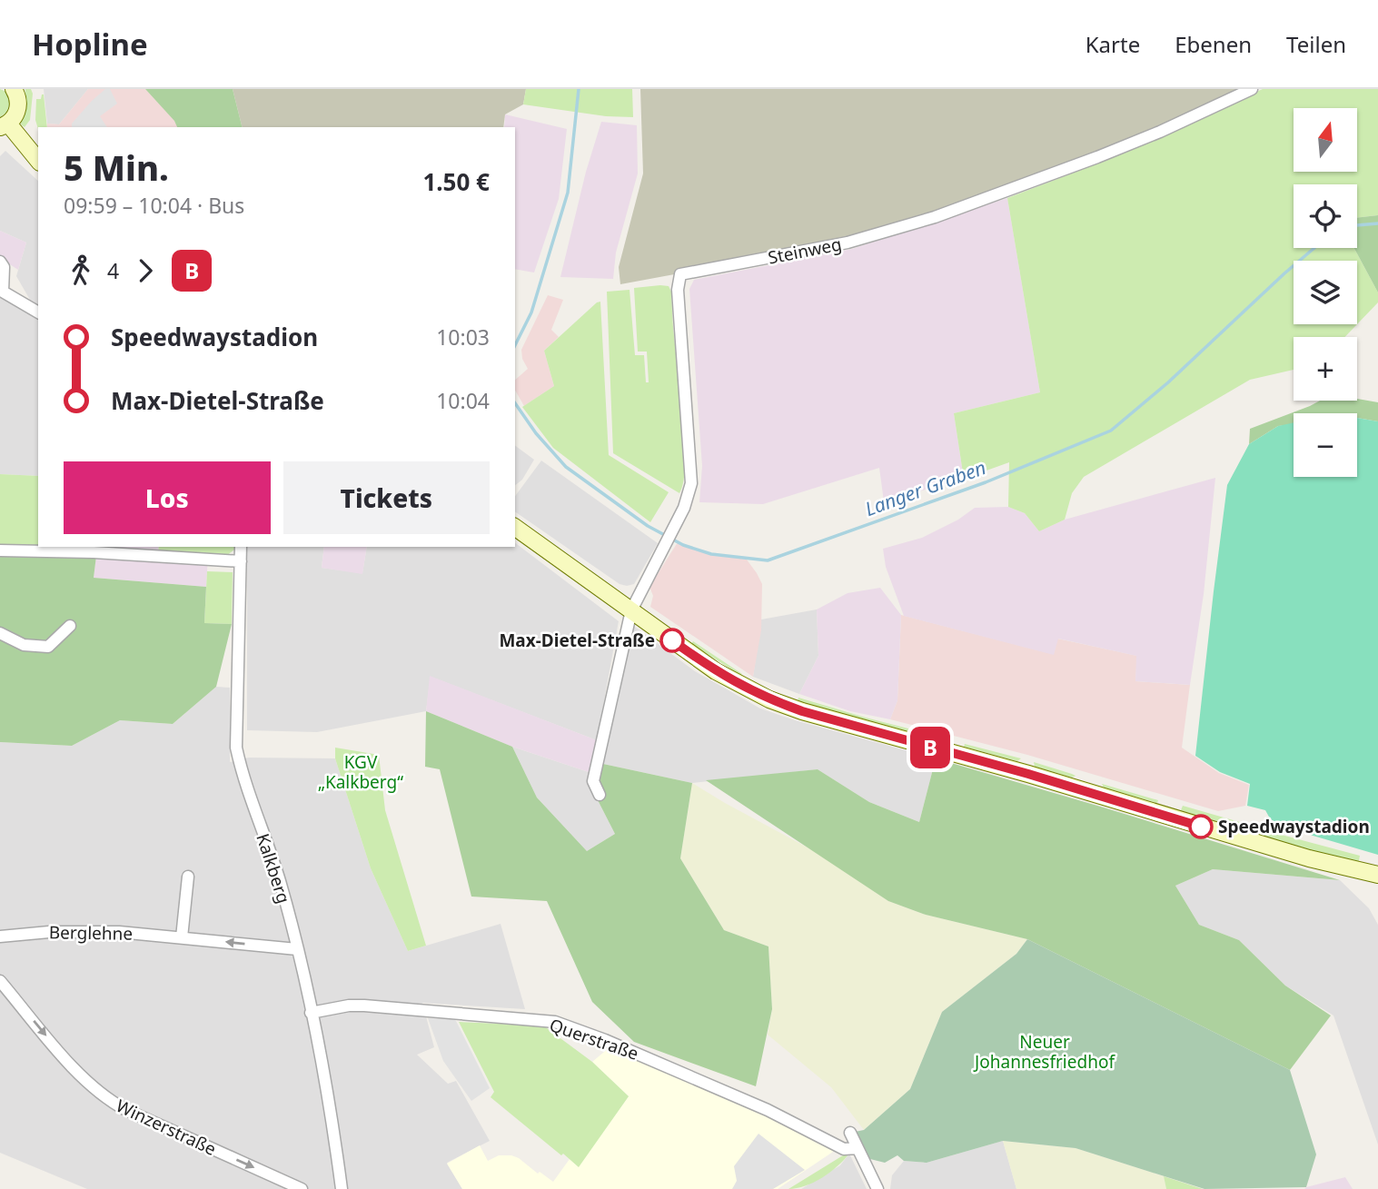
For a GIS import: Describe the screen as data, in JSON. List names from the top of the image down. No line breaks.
{"streets":{"street":["Steinweg","Kalkberg","Berglehne","Querstraße","Winzerstraße"]},"crossings":[["Kalkberg","Berglehne"],["Kalkberg","Querstraße"]],"one_way":["Berglehne","Winzerstraße"],"water":["Langer Graben"],"parks":["KGV „Kalkberg“","Neuer Johannesfriedhof"],"places":["Max-Dietel-Straße","Speedwaystadion"],"lines":["bus line B"],"north":"top","page":{"header":"Hopline","nav":["Karte","Ebenen","Teilen"],"on_map":"B","map_buttons":["+","−"],"heading":["5 Min.","09:59 – 10:04 · Bus","1.50 €"],"legs":["4","B"],"list":[{"name":"Speedwaystadion","value":"10:03"},{"name":"Max-Dietel-Straße","value":"10:04"}],"buttons":["Los","Tickets"]}}
